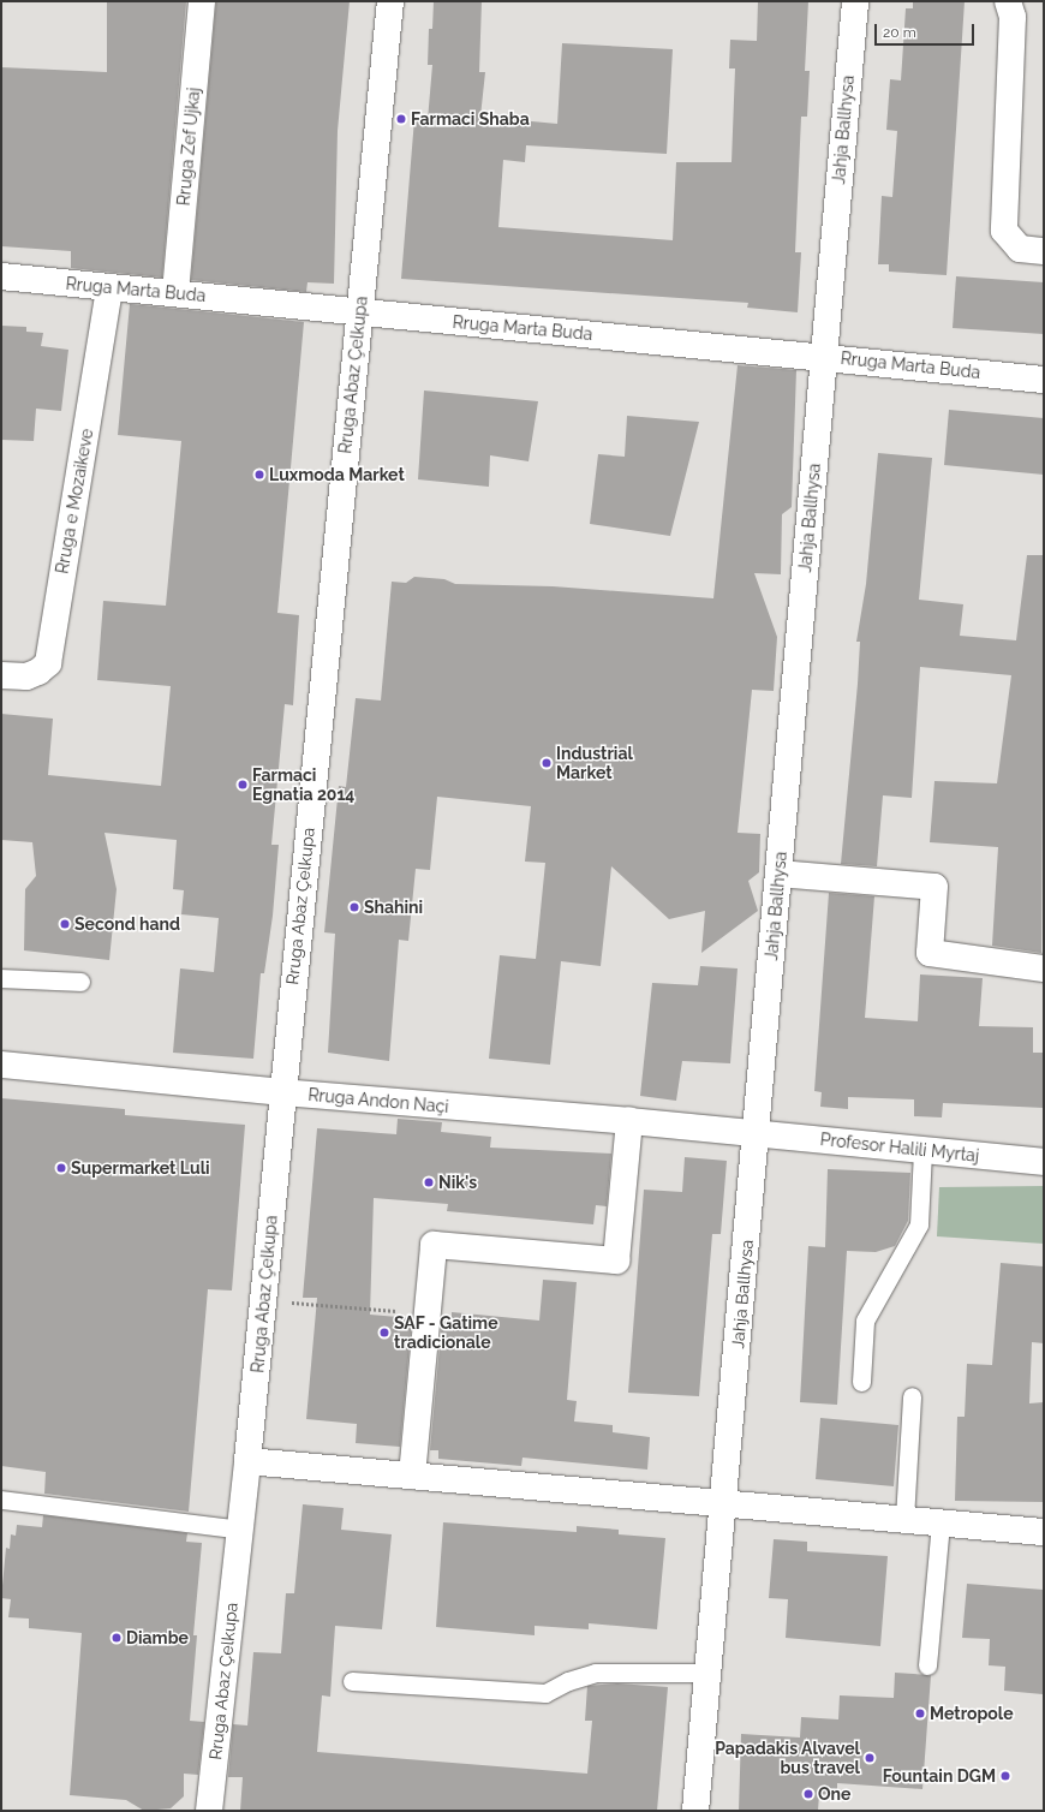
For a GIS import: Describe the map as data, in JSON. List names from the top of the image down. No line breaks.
{"streets":{"street":["Jahja Ballhysa","Rruga Zef Ujkaj","Rruga Marta Buda","Rruga Abaz Çelkupa","Rruga e Mozaikeve","Rruga Andon Naçi","Profesor Halili Myrtaj"]},"crossings":[["Jahja Ballhysa","Rruga Marta Buda"],["Jahja Ballhysa","Rruga Andon Naçi"],["Jahja Ballhysa","Profesor Halili Myrtaj"],["Rruga Zef Ujkaj","Rruga Marta Buda"],["Rruga Marta Buda","Rruga Abaz Çelkupa"],["Rruga Marta Buda","Rruga e Mozaikeve"],["Rruga Abaz Çelkupa","Rruga Andon Naçi"],["Rruga Andon Naçi","Profesor Halili Myrtaj"]],"places":["Farmaci Shaba","Luxmoda Market","Industrial Market","Farmaci Egnatia 2014","Shahini","Second hand","Supermarket Luli","Nik's","SAF - Gatime tradicionale","Diambe","Metropole","Papadakis Alvavel bus travel","Fountain DGM","One"],"scale_bar":"20 m"}
